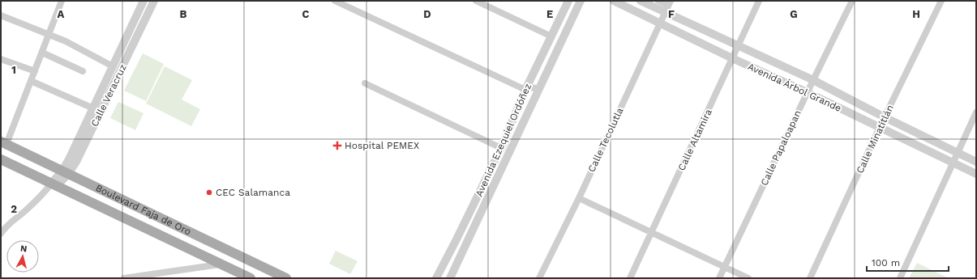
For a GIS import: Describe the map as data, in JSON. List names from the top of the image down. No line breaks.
{"streets":{"main road":["Boulevard Faja de Oro"],"street":["Avenida Árbol Grande","Calle Veracruz","Calle Minatitlán","Avenida Ezequiel Ordóñez","Calle Tecolutla","Calle Altamira","Calle Papaloapan"]},"crossings":[["Avenida Árbol Grande","Calle Minatitlán"],["Avenida Árbol Grande","Calle Tecolutla"],["Avenida Árbol Grande","Calle Altamira"],["Avenida Árbol Grande","Calle Papaloapan"],["Calle Veracruz","Boulevard Faja de Oro"]],"places":{"health":["Hospital PEMEX"],"other":["CEC Salamanca"]},"scale_bar":"100 m","north":"top","grid":{"columns":["A","B","C","D","E","F","G","H"],"rows":["1","2"]}}
